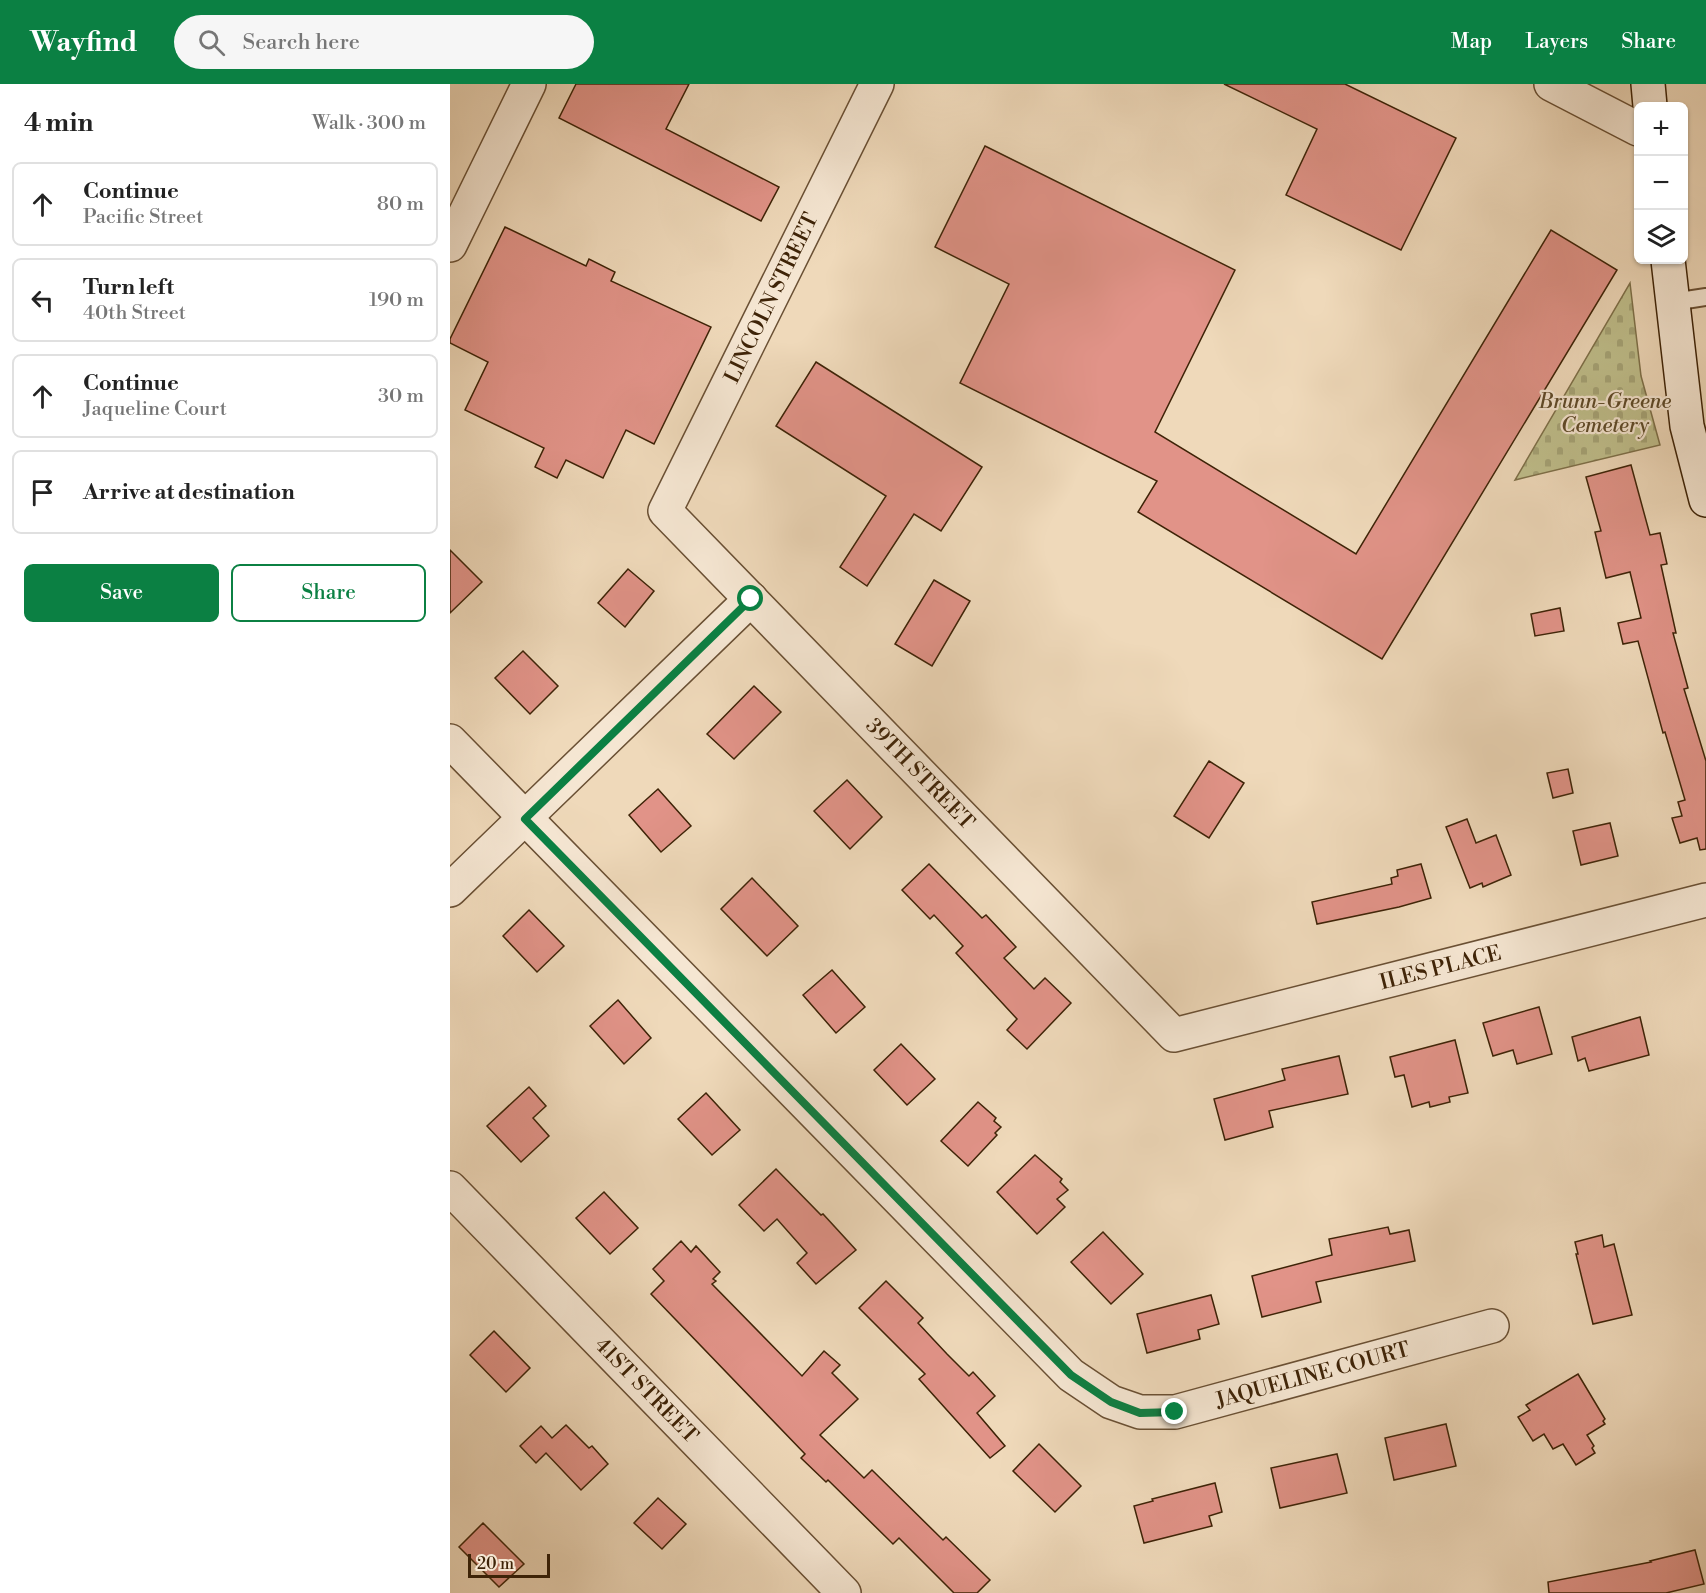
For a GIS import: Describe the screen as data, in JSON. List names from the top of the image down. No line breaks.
{"streets":{"street":["LINCOLN STREET","39TH STREET","ILES PLACE","JAQUELINE COURT","41ST STREET"]},"crossings":[["LINCOLN STREET","39TH STREET"],["39TH STREET","ILES PLACE"]],"parks":["Brunn-Greene Cemetery"],"scale_bar":"20 m","page":{"header":"Wayfind","search":"Search here","nav":["Map","Layers","Share"],"heading":["4 min","Walk · 300 m"],"map_buttons":["+","−"],"list":[["Continue","Pacific Street","80 m"],["Turn left","40th Street","190 m"],["Continue","Jaqueline Court","30 m"],"Arrive at destination"],"buttons":["Save","Share"],"scale":"20 m"}}
